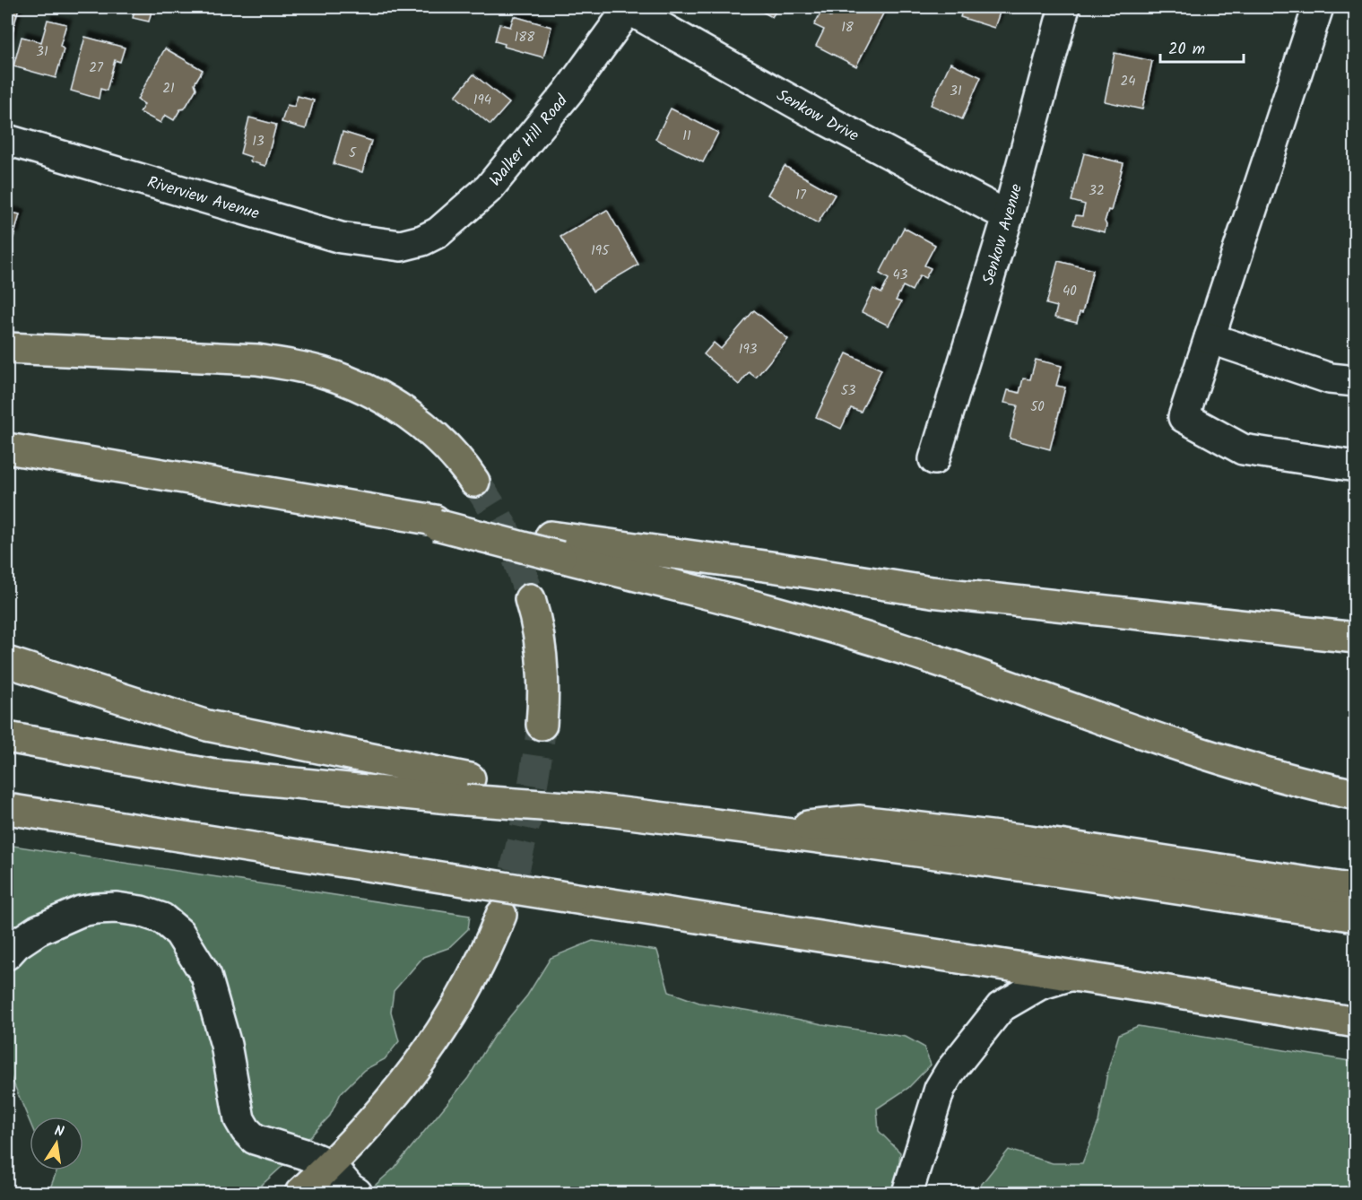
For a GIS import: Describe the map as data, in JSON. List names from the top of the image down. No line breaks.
{"streets":{"street":["Senkow Drive","Walker Hill Road","Riverview Avenue","Senkow Avenue"]},"crossings":[["Senkow Drive","Walker Hill Road"],["Senkow Drive","Senkow Avenue"],["Walker Hill Road","Riverview Avenue"]],"house_numbers":["18","188","31","27","24","21","31","194","11","13","5","32","17","195","43","40","193","53","50"],"scale_bar":"20 m","north":"top"}
